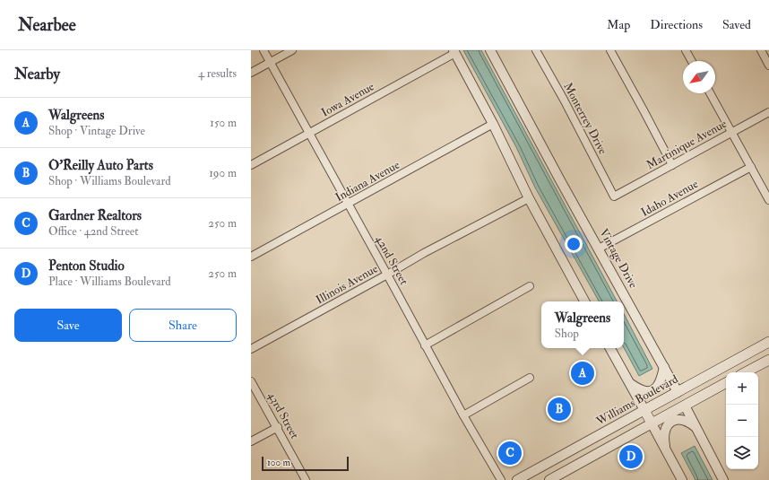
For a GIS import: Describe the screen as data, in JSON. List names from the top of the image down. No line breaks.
{"streets":{"main road":["Vintage Drive","Williams Boulevard"],"street":["Iowa Avenue","Monterrey Drive","Martinique Avenue","Indiana Avenue","Idaho Avenue","42nd Street","Illinois Avenue","43rd Street"]},"crossings":[["Iowa Avenue","42nd Street"],["Monterrey Drive","Martinique Avenue"],["Indiana Avenue","42nd Street"],["Idaho Avenue","Vintage Drive"],["Vintage Drive","Williams Boulevard"],["42nd Street","Illinois Avenue"]],"scale_bar":"100 m","north":"bottom left","page":{"header":"Nearbee","nav":["Map","Directions","Saved"],"heading":["Nearby","4 results"],"list":[{"mark":"A","name":"Walgreens","note":"Shop · Vintage Drive","value":"150 m"},{"mark":"B","name":"O'Reilly Auto Parts","note":"Shop · Williams Boulevard","value":"190 m"},{"mark":"C","name":"Gardner Realtors","note":"Office · 42nd Street","value":"250 m"},{"mark":"D","name":"Penton Studio","note":"Place · Williams Boulevard","value":"250 m"}],"buttons":["Save","Share"],"popup":["Walgreens","Shop"],"pins":["A","B","C","D"],"map_buttons":["+","−"],"scale":"100 m"}}
